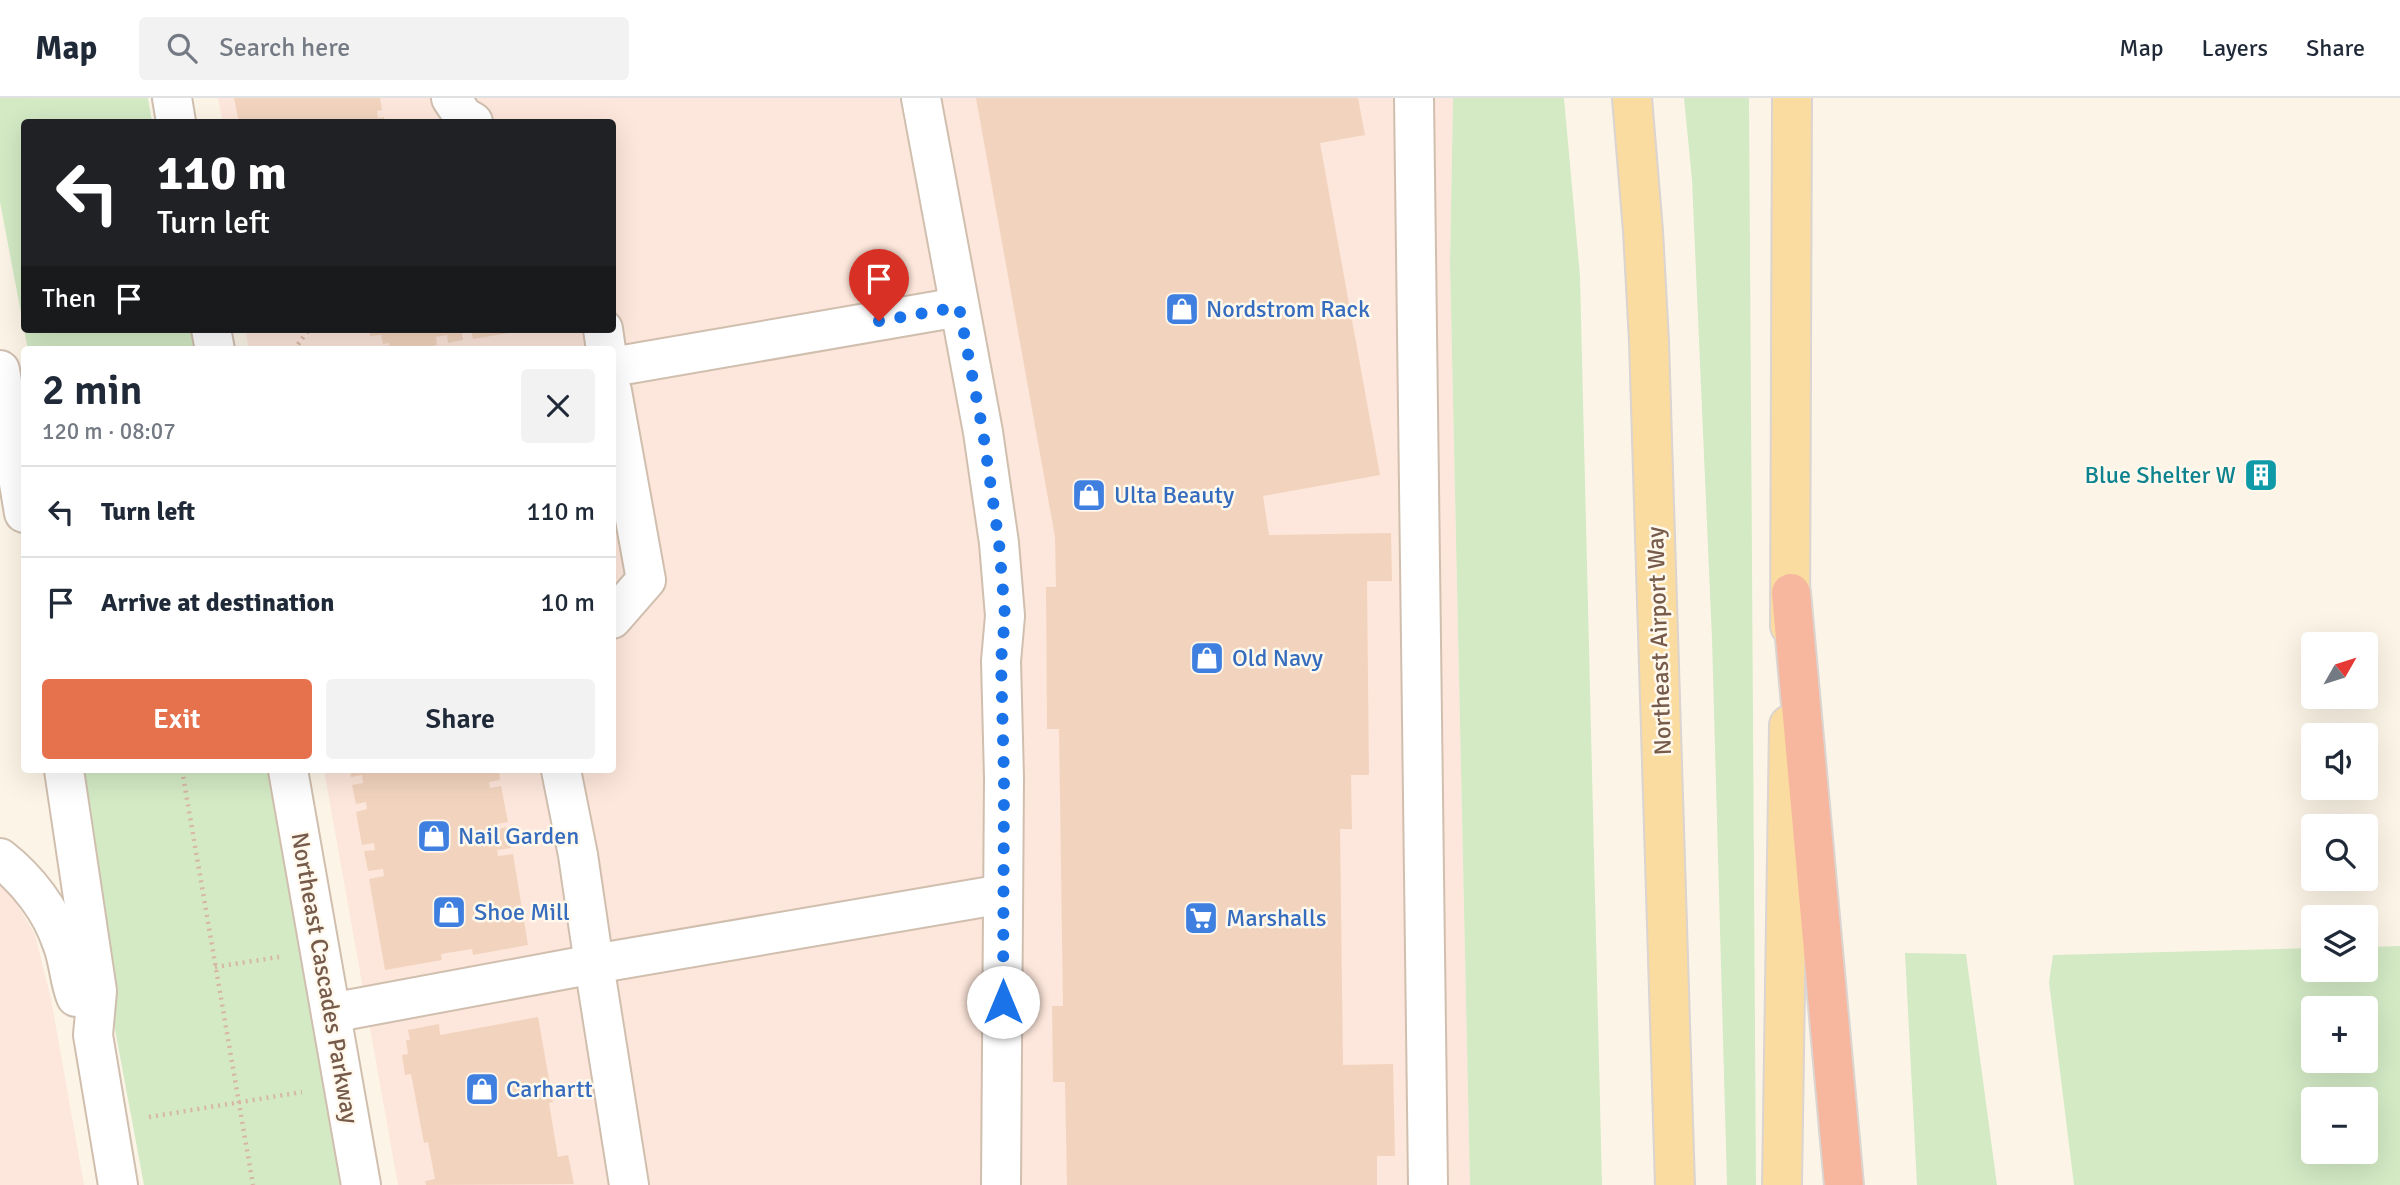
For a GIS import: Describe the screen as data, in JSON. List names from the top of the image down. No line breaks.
{"streets":{"main road":["Northeast Airport Way"],"street":["Northeast Cascades Parkway"]},"places":{"shop":["Nordstrom Rack","Ulta Beauty","Old Navy","Nail Garden","Shoe Mill","Carhartt"],"building":["Blue Shelter W"],"supermarket":["Marshalls"]},"north":"top right","page":{"header":"Map","search":"Search here","nav":["Map","Layers","Share"],"turn":["110 m","Turn left"],"then":"Then","heading":["2 min","120 m · 08:07"],"list":[{"name":"Turn left","value":"110 m"},{"name":"Arrive at destination","value":"10 m"}],"map_buttons":["+","−"],"buttons":["Exit","Share"]}}
